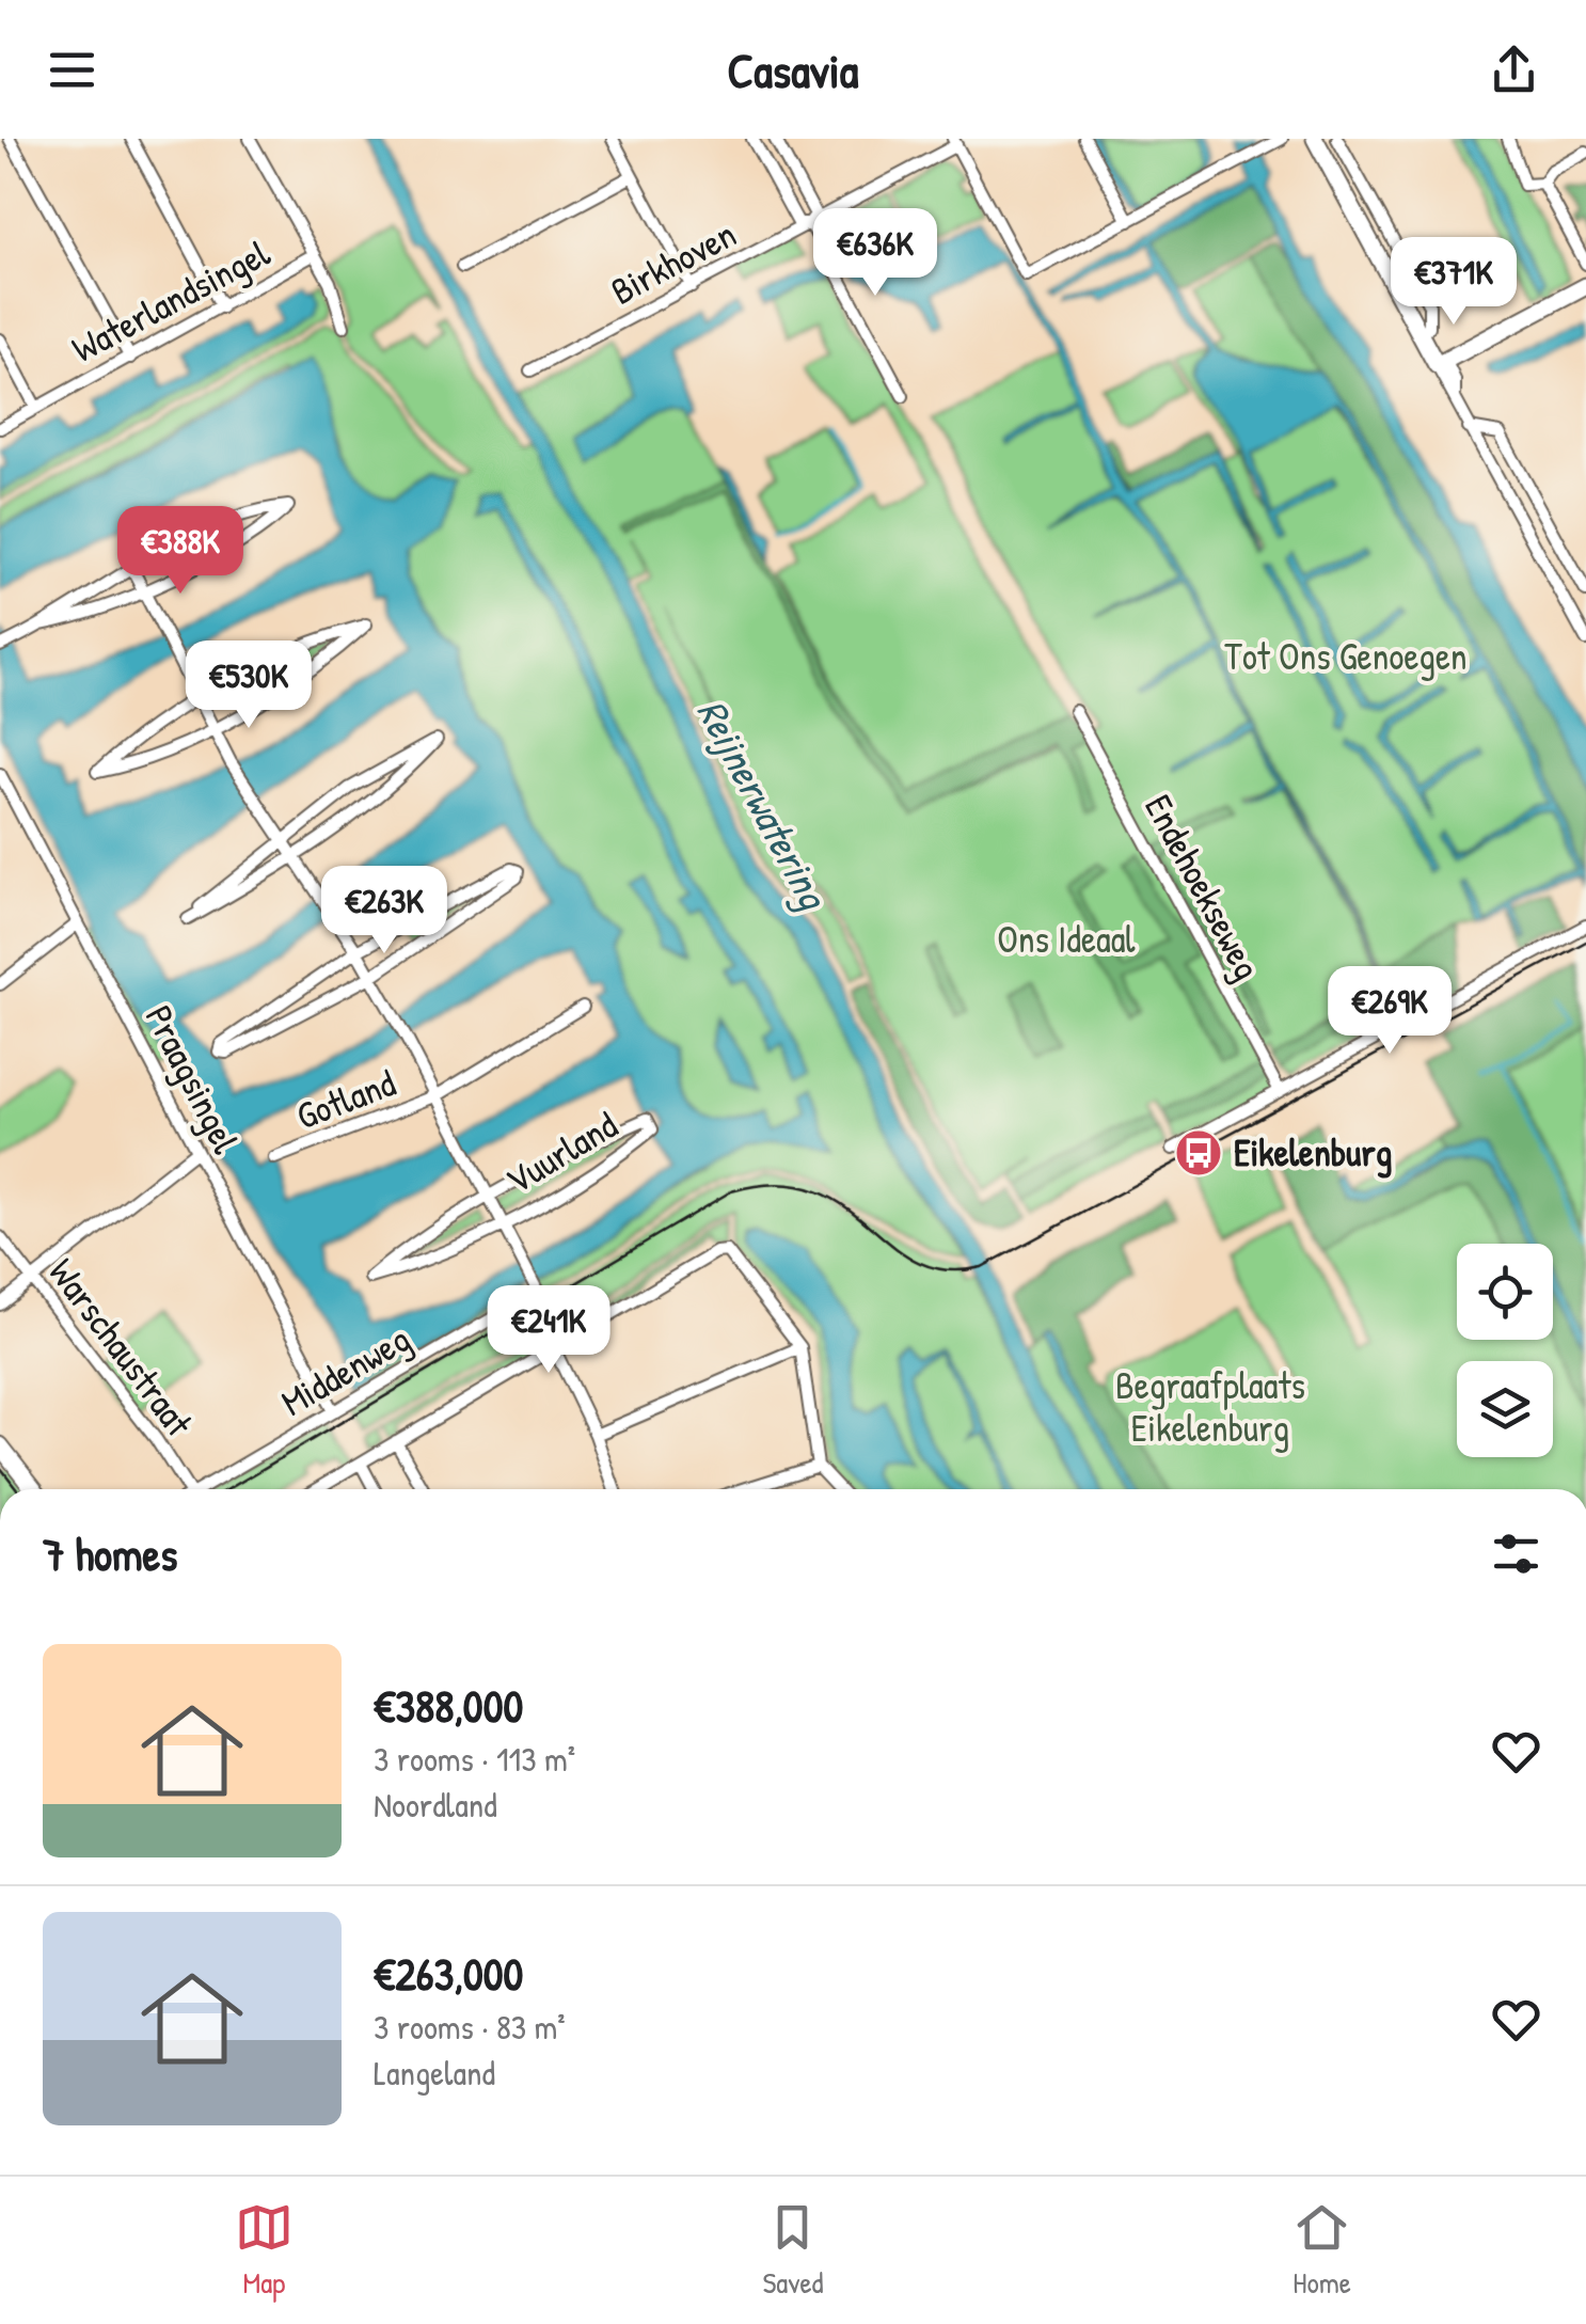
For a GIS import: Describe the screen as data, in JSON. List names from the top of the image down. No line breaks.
{"streets":{"street":["Birkhoven","Waterlandsingel","Endehoekseweg","Praagsingel","Gotland","Vuurland","Warschaustraat","Middenweg"]},"crossings":[["Praagsingel","Middenweg"],["Gotland","Vuurland"],["Vuurland","Middenweg"]],"water":["Reijnerwatering"],"parks":["Tot Ons Genoegen","Ons Ideaal","Begraafplaats Eikelenburg"],"places":{"bus stop":["Eikelenburg"]},"page":{"header":"Casavia","price":["€636K","€371K","€388K","€530K","€263K","€269K","€241K"],"heading":"7 homes","list":[{"name":"€388,000","note":"3 rooms · 113 m² · Noordland"},{"name":"€263,000","note":"3 rooms · 83 m² · Langeland"}],"tabs":["Map","Saved","Home"]}}
